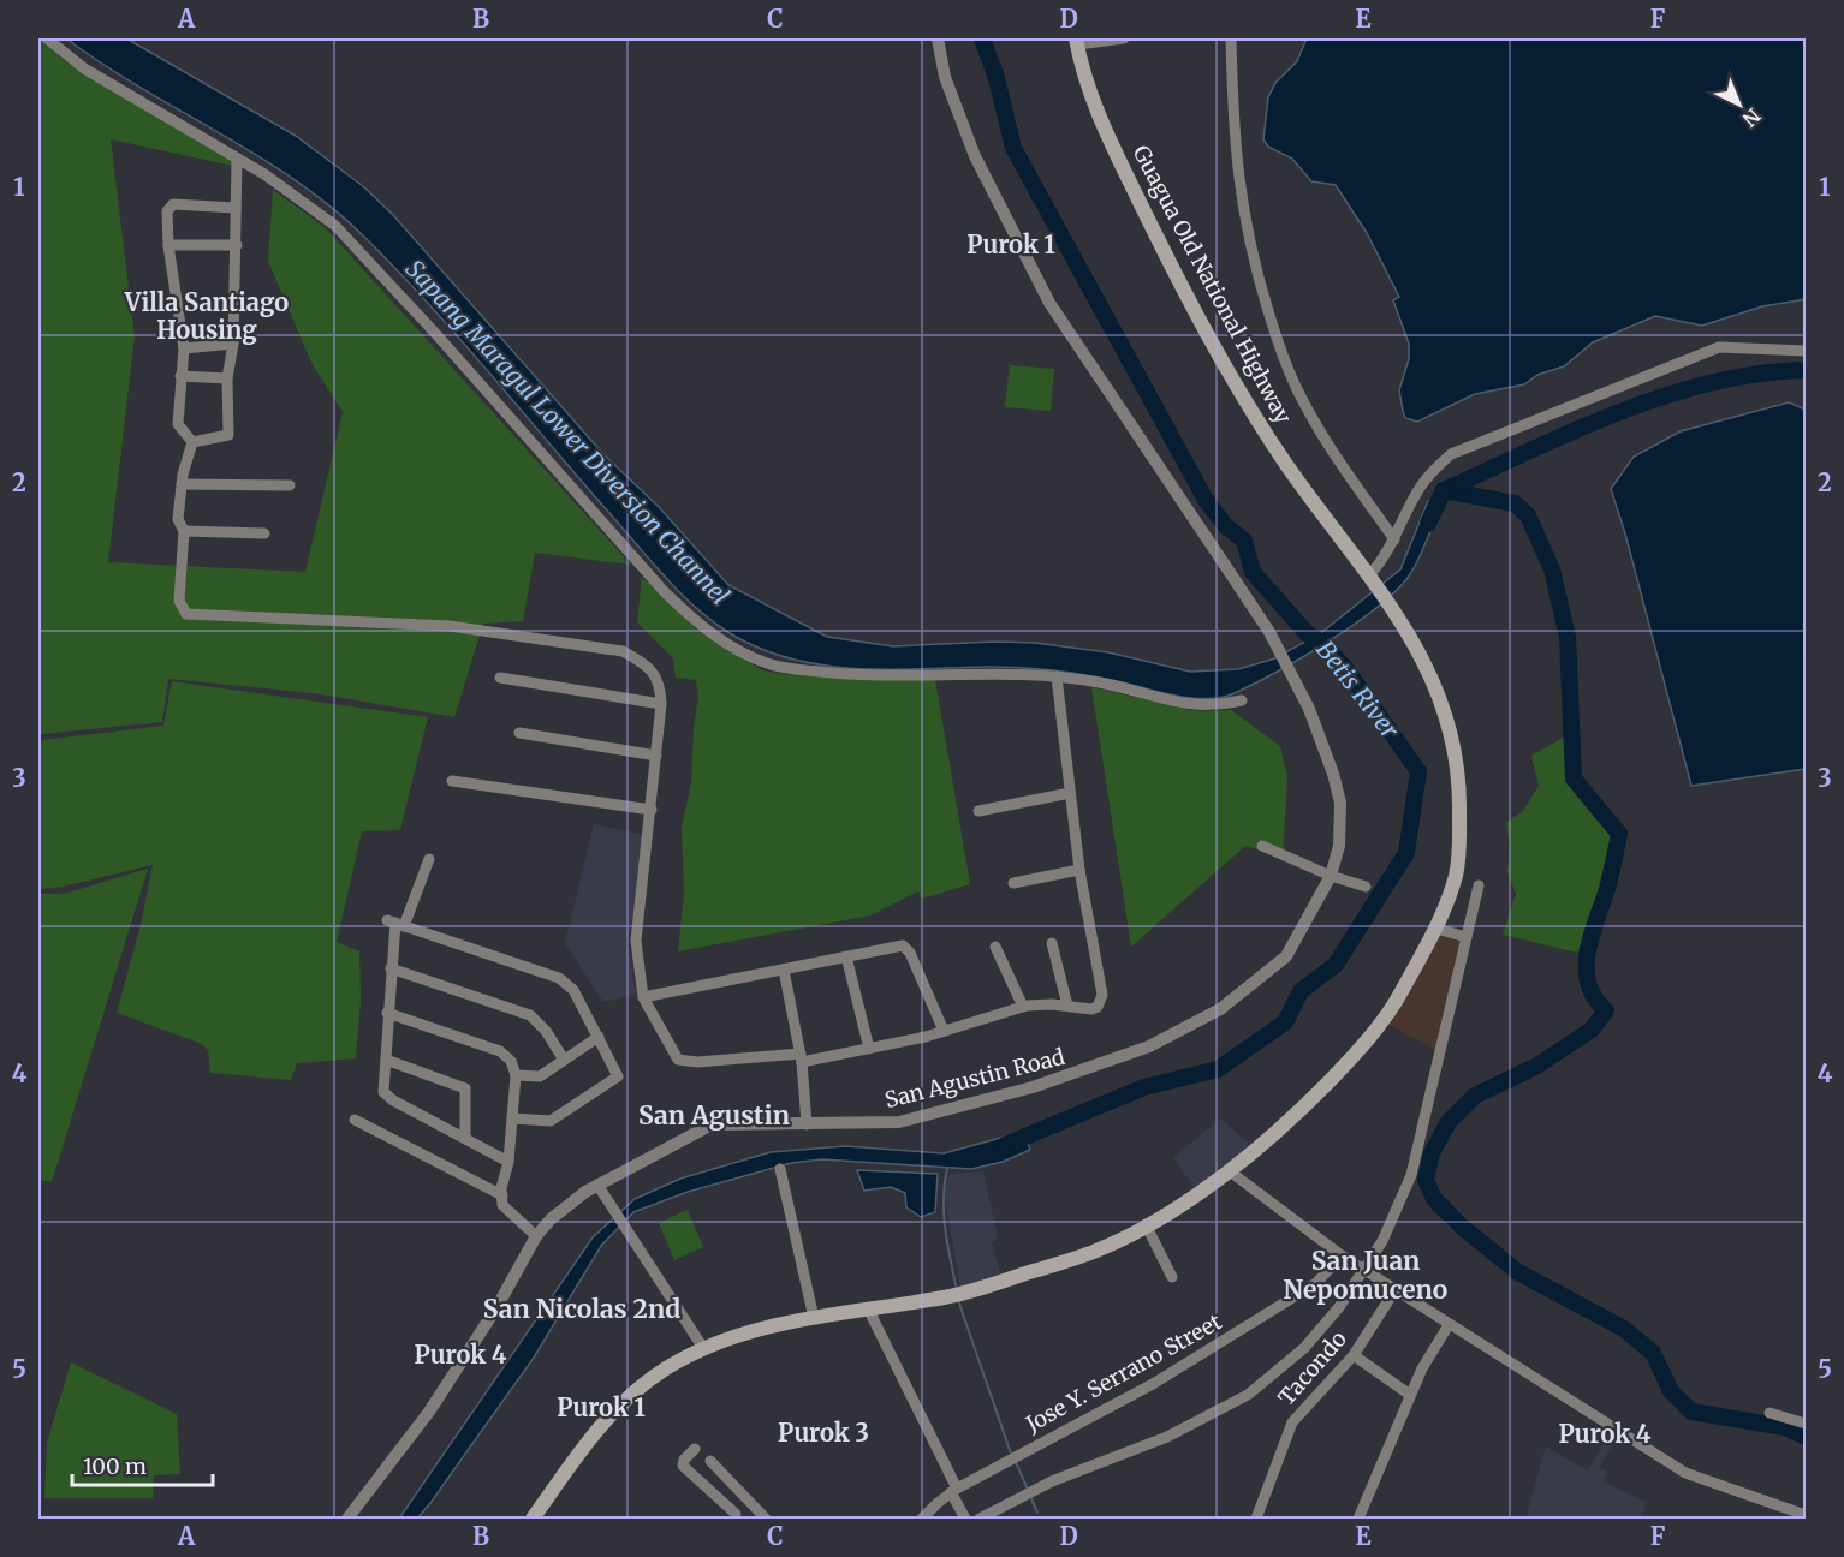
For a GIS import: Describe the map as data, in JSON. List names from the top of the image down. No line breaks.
{"streets":{"main road":["Guagua Old National Highway"],"street":["San Agustin Road","Tacondo","Jose Y. Serrano Street"]},"districts":["Purok 1","Villa Santiago Housing","San Agustin","San Juan Nepomuceno","San Nicolas 2nd","Purok 4","Purok 1","Purok 3","Purok 4"],"water":["Sapang Maragul Lower Diversion Channel","Betis River"],"scale_bar":"100 m","north":"bottom right","grid":{"columns":["A","B","C","D","E","F"],"rows":["1","2","3","4","5"]}}
